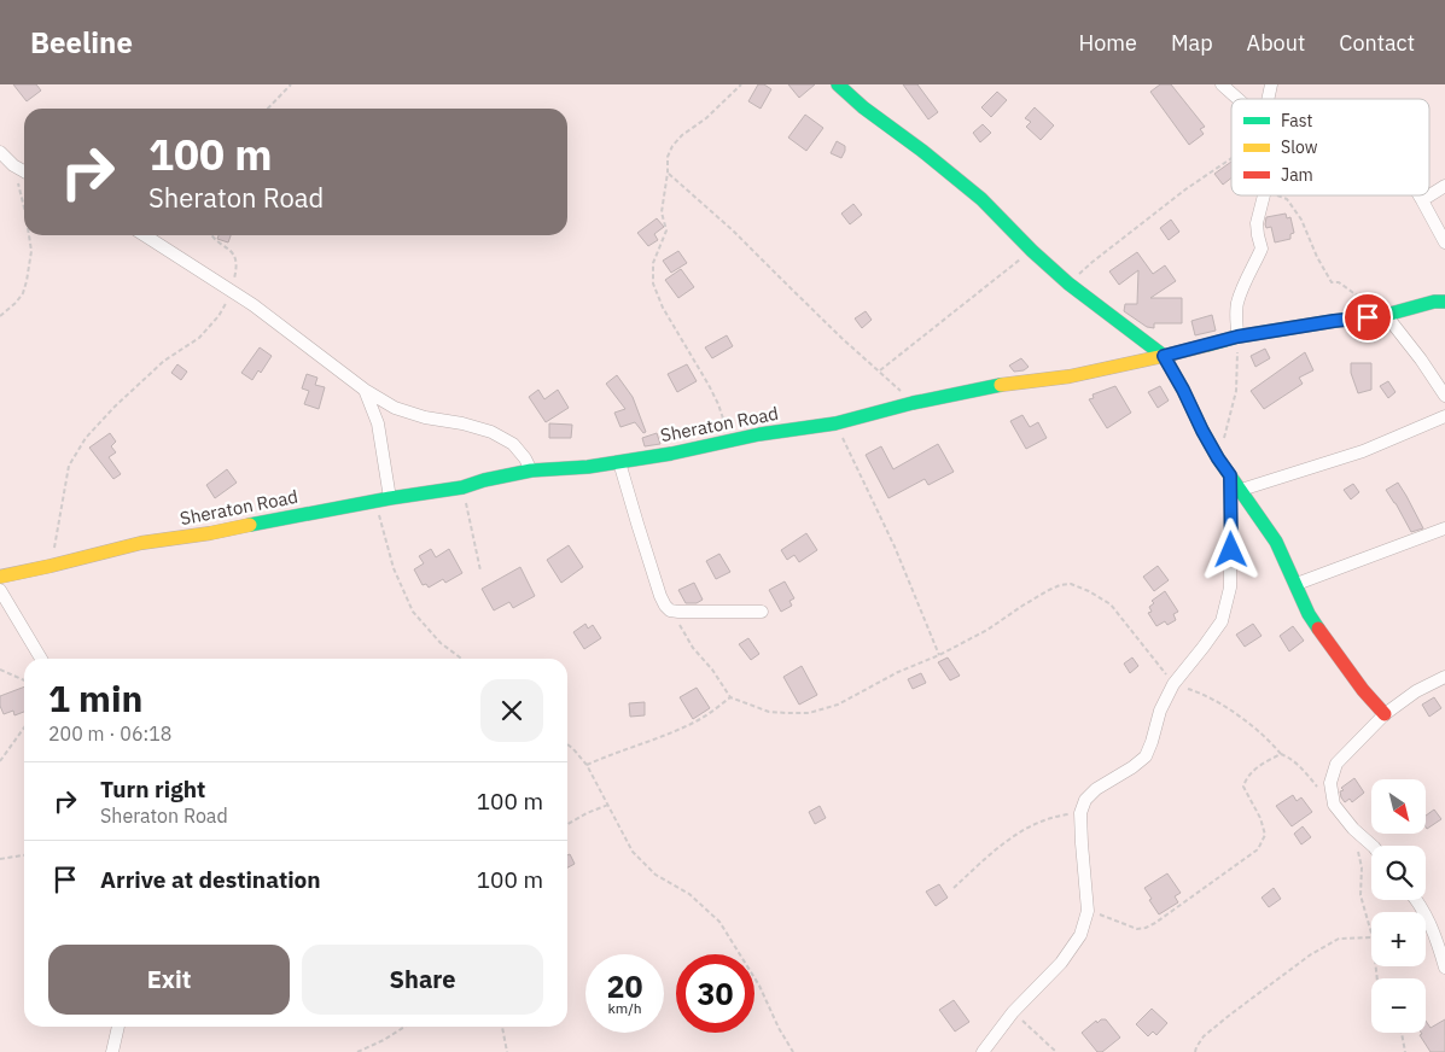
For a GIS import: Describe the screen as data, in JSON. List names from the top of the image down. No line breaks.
{"streets":{"street":["Sheraton Road"]},"legend":["Fast","Slow","Jam"],"north":"bottom right","page":{"header":"Beeline","nav":["Home","Map","About","Contact"],"turn":["100 m","Sheraton Road"],"heading":["1 min","200 m · 06:18"],"list":[{"name":"Turn right","note":"Sheraton Road","value":"100 m"},{"name":"Arrive at destination","value":"100 m"}],"map_buttons":["+","−"],"buttons":["Exit","Share"],"speed":"20 km/h","limit":"30"}}
